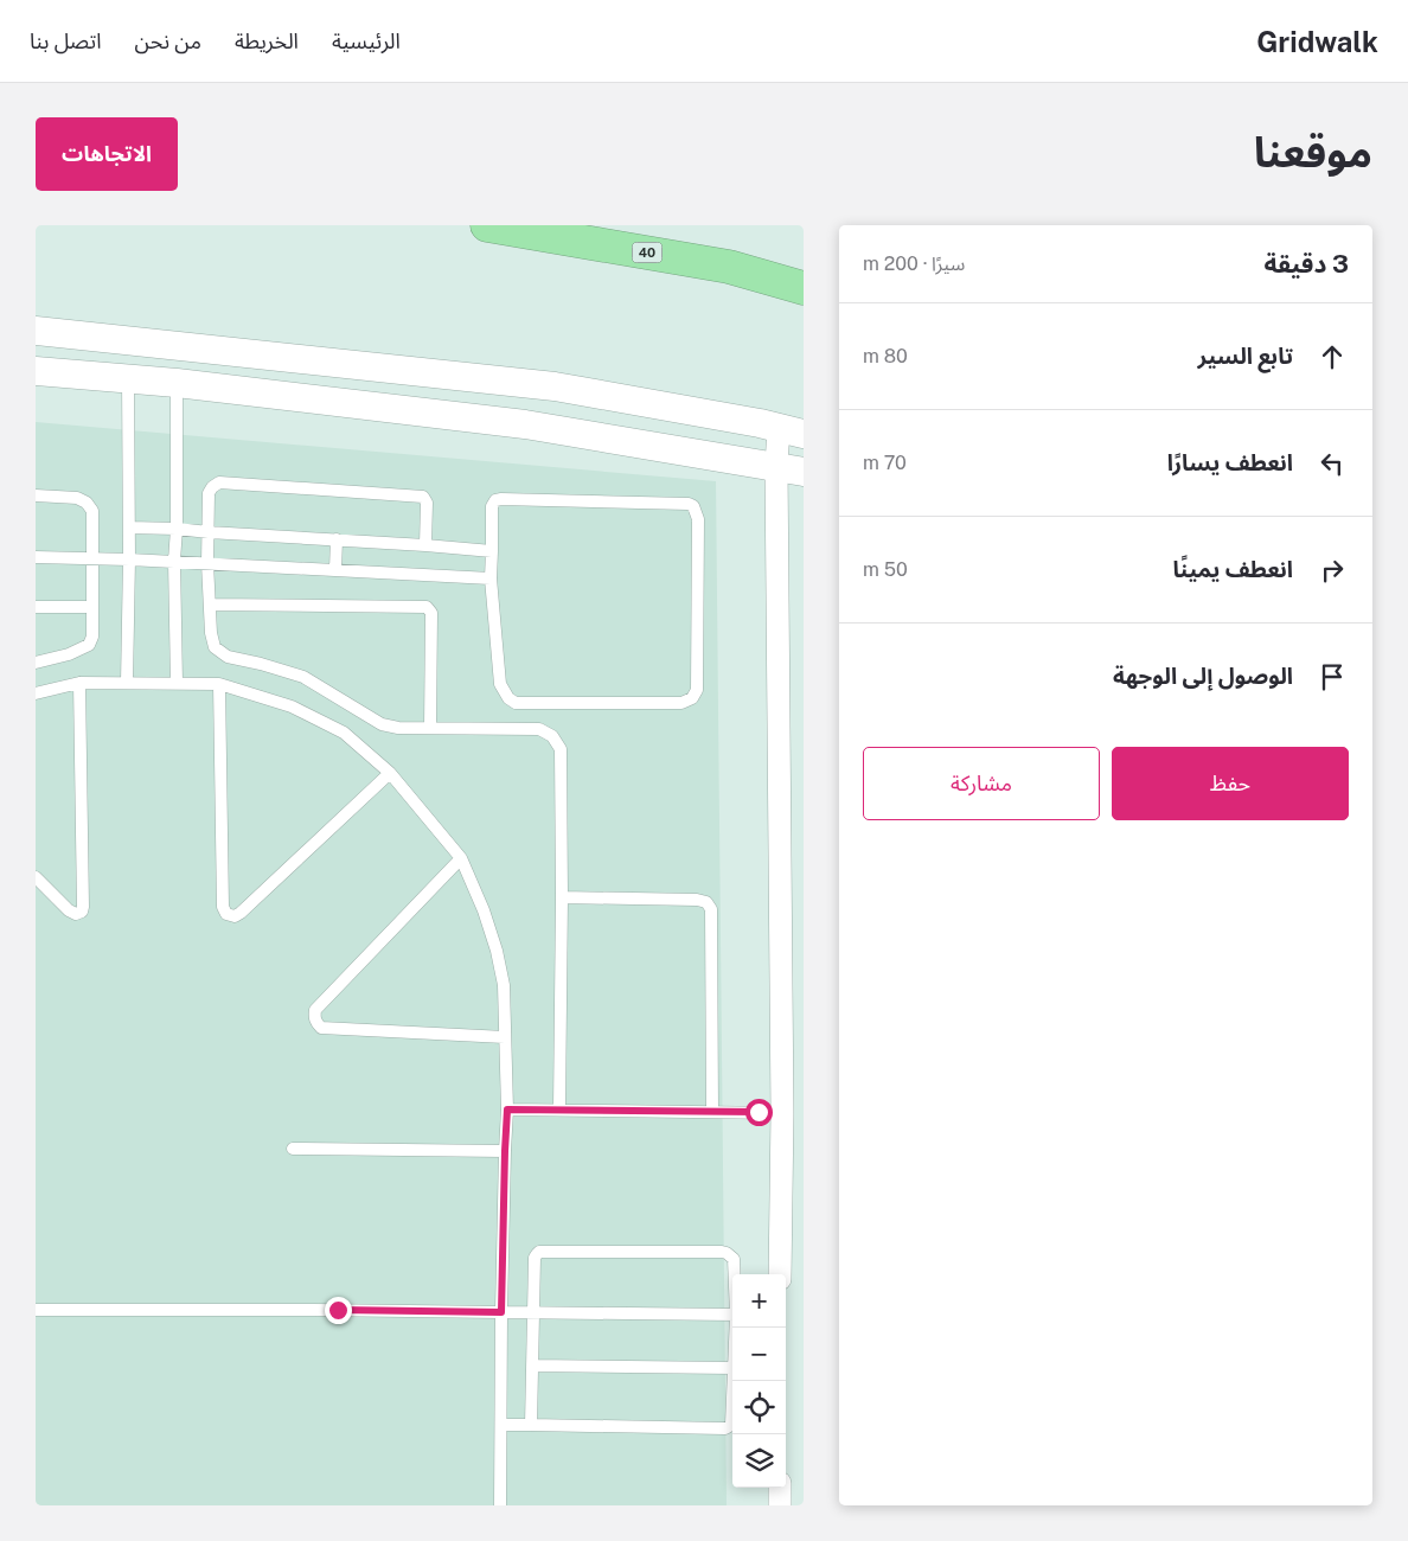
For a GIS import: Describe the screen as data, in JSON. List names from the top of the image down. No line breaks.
{"streets":{"highway":["40"]},"page":{"header":"Gridwalk","nav":["الرئيسية","الخريطة","من نحن","اتصل بنا"],"title":"موقعنا","buttons":["الاتجاهات",["حفظ","مشاركة"]],"heading":["3 دقيقة","سيرًا · 200 m"],"list":[["تابع السير","80 m"],["انعطف يسارًا","70 m"],["انعطف يمينًا","50 m"],"الوصول إلى الوجهة"],"map_buttons":["+","−"]}}
